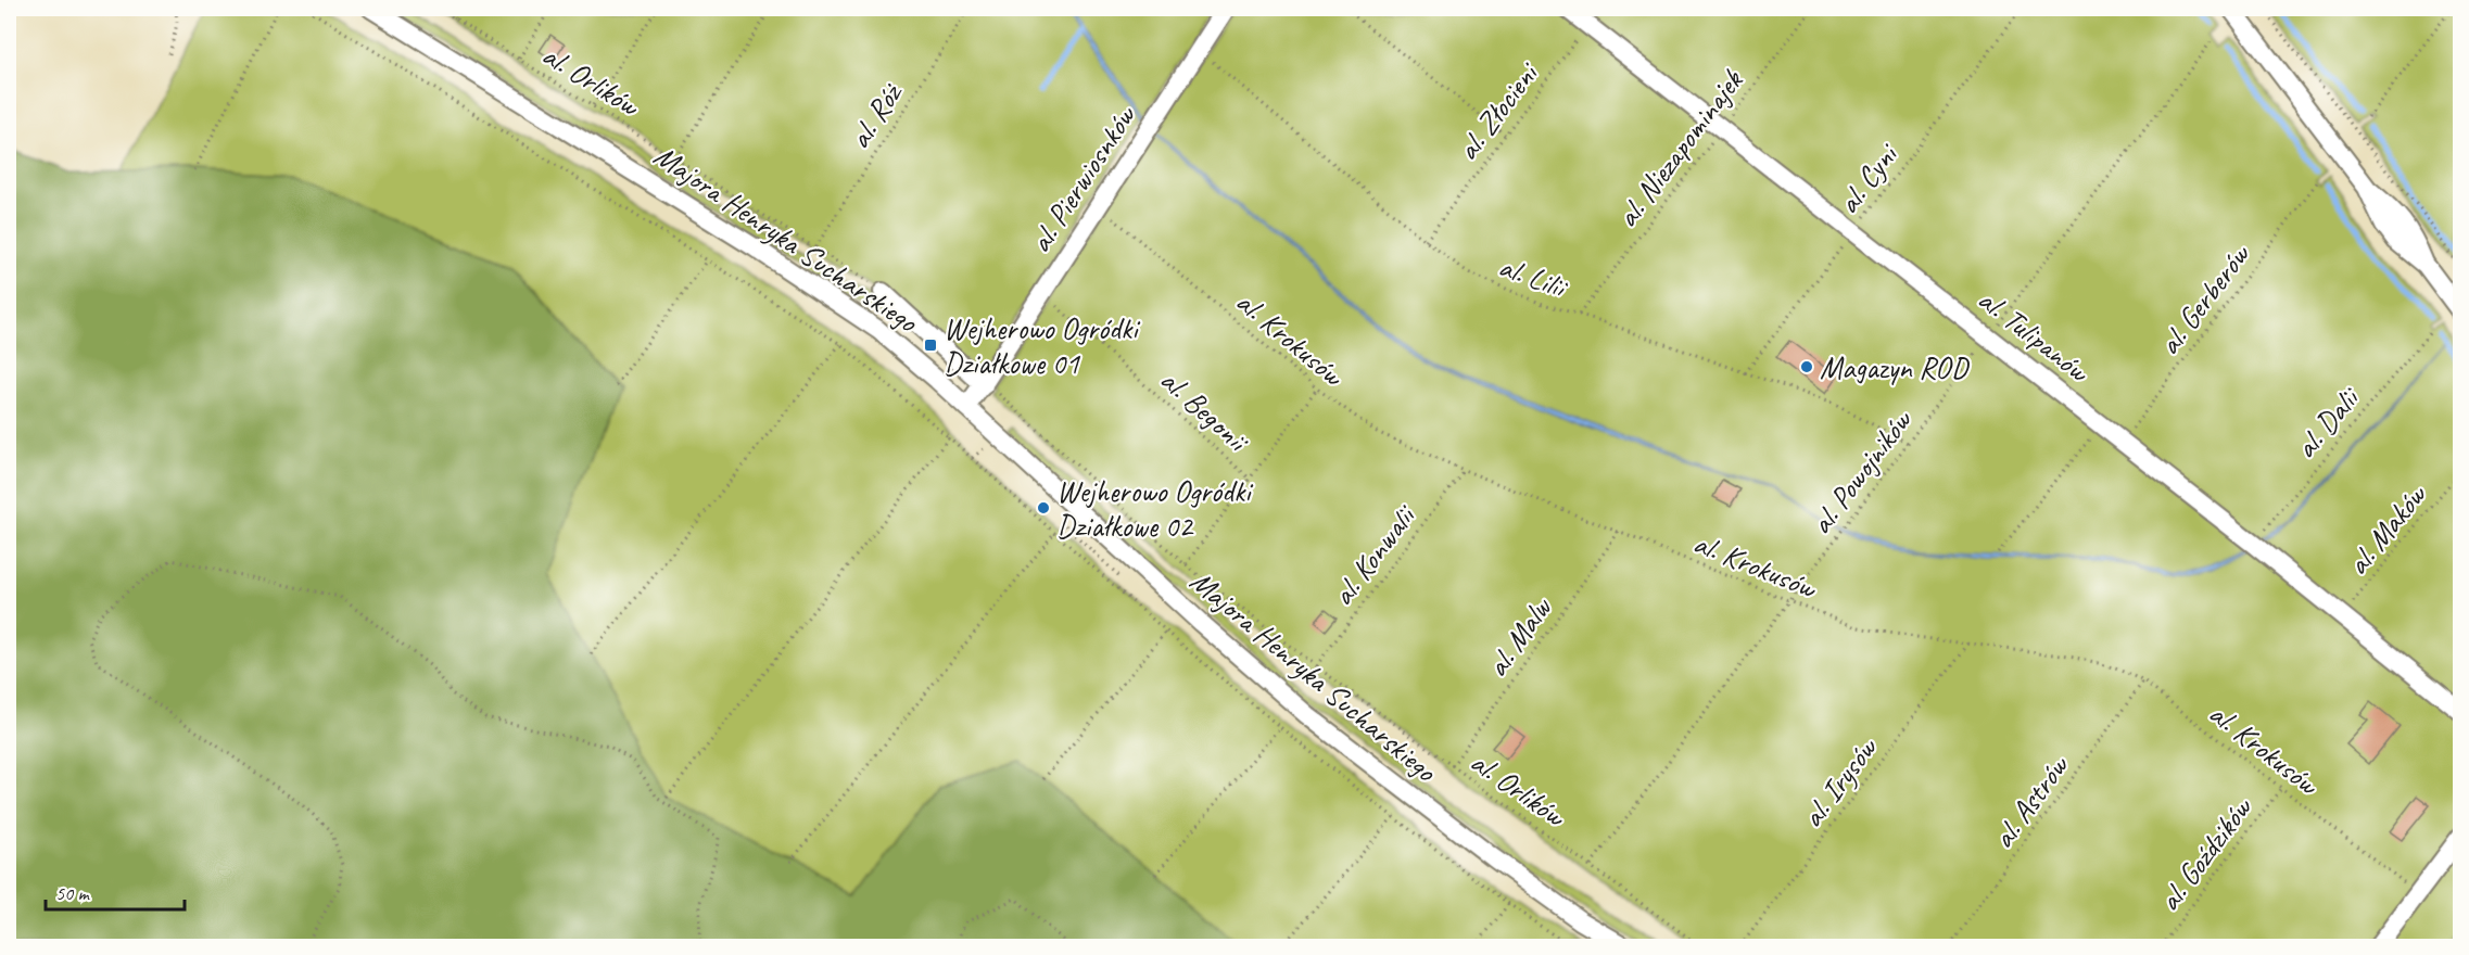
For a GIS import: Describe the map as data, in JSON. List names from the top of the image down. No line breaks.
{"streets":{"street":["al. Pierwiosnków","Majora Henryka Sucharskiego","al. Tulipanów"],"path":["al. Orlików","al. Złocieni","al. Róż","al. Niezapominajek","al. Cyni","al. Lilii","al. Gerberów","al. Krokusów","al. Begonii","al. Dalii","al. Powojników","al. Maków","al. Konwalii","al. Malw","al. Irysów","al. Astrów","al. Goździków"]},"crossings":[["al. Orlików","al. Róż"],["al. Orlików","al. Pierwiosnków"],["al. Orlików","al. Powojników"],["al. Orlików","al. Konwalii"],["al. Orlików","al. Malw"],["al. Złocieni","al. Lilii"],["al. Złocieni","al. Tulipanów"],["al. Niezapominajek","al. Lilii"],["al. Niezapominajek","al. Tulipanów"],["al. Pierwiosnków","Majora Henryka Sucharskiego"],["al. Pierwiosnków","al. Lilii"],["al. Pierwiosnków","al. Krokusów"],["al. Pierwiosnków","al. Begonii"],["al. Cyni","al. Lilii"],["al. Cyni","al. Tulipanów"],["al. Lilii","al. Powojników"],["al. Gerberów","al. Tulipanów"],["al. Tulipanów","al. Dalii"],["al. Tulipanów","al. Powojników"],["al. Tulipanów","al. Maków"],["al. Krokusów","al. Powojników"],["al. Krokusów","al. Konwalii"],["al. Krokusów","al. Malw"],["al. Krokusów","al. Irysów"],["al. Krokusów","al. Astrów"],["al. Krokusów","al. Goździków"]],"places":{"transit":["Wejherowo Ogródki Działkowe 01"],"other":["Magazyn ROD","Wejherowo Ogródki Działkowe 02"]},"scale_bar":"50 m"}
